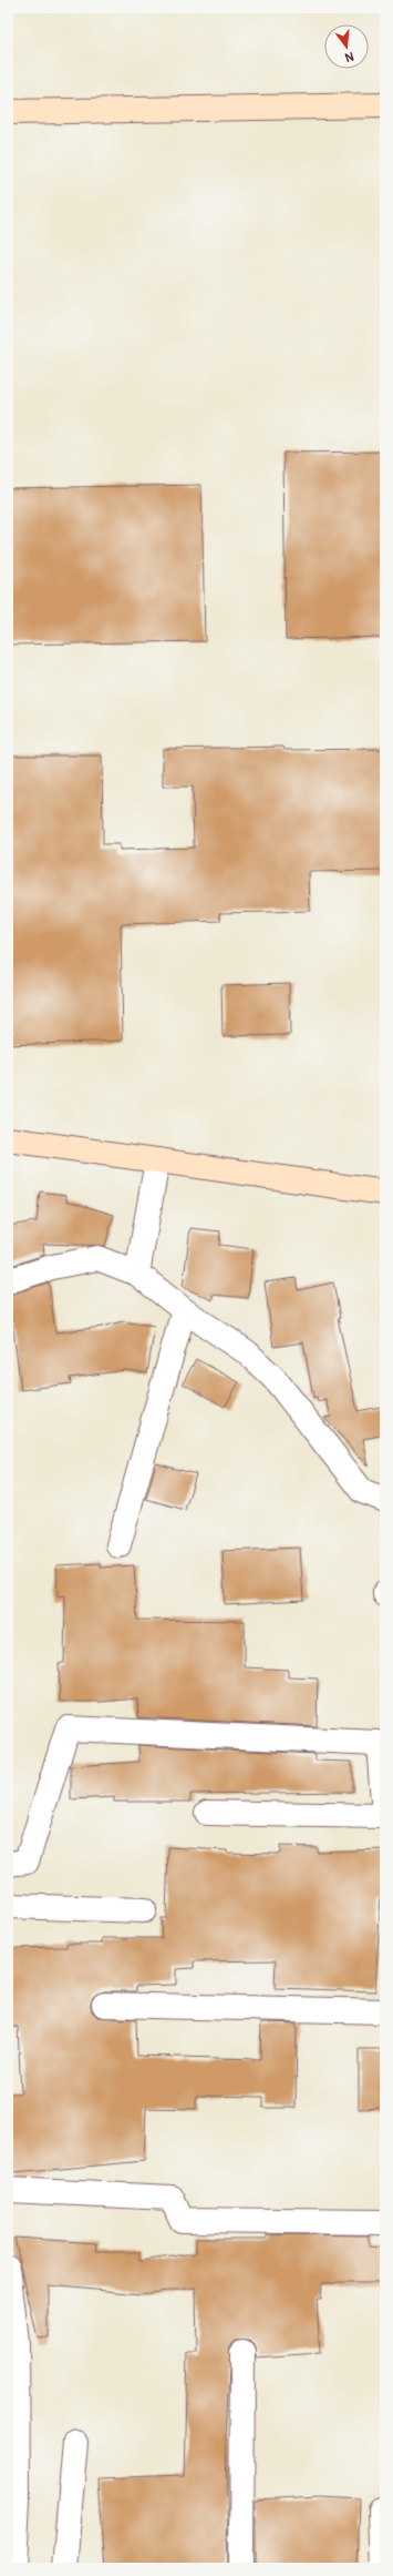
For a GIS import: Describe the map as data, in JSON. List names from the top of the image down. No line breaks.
{"north":"bottom"}
